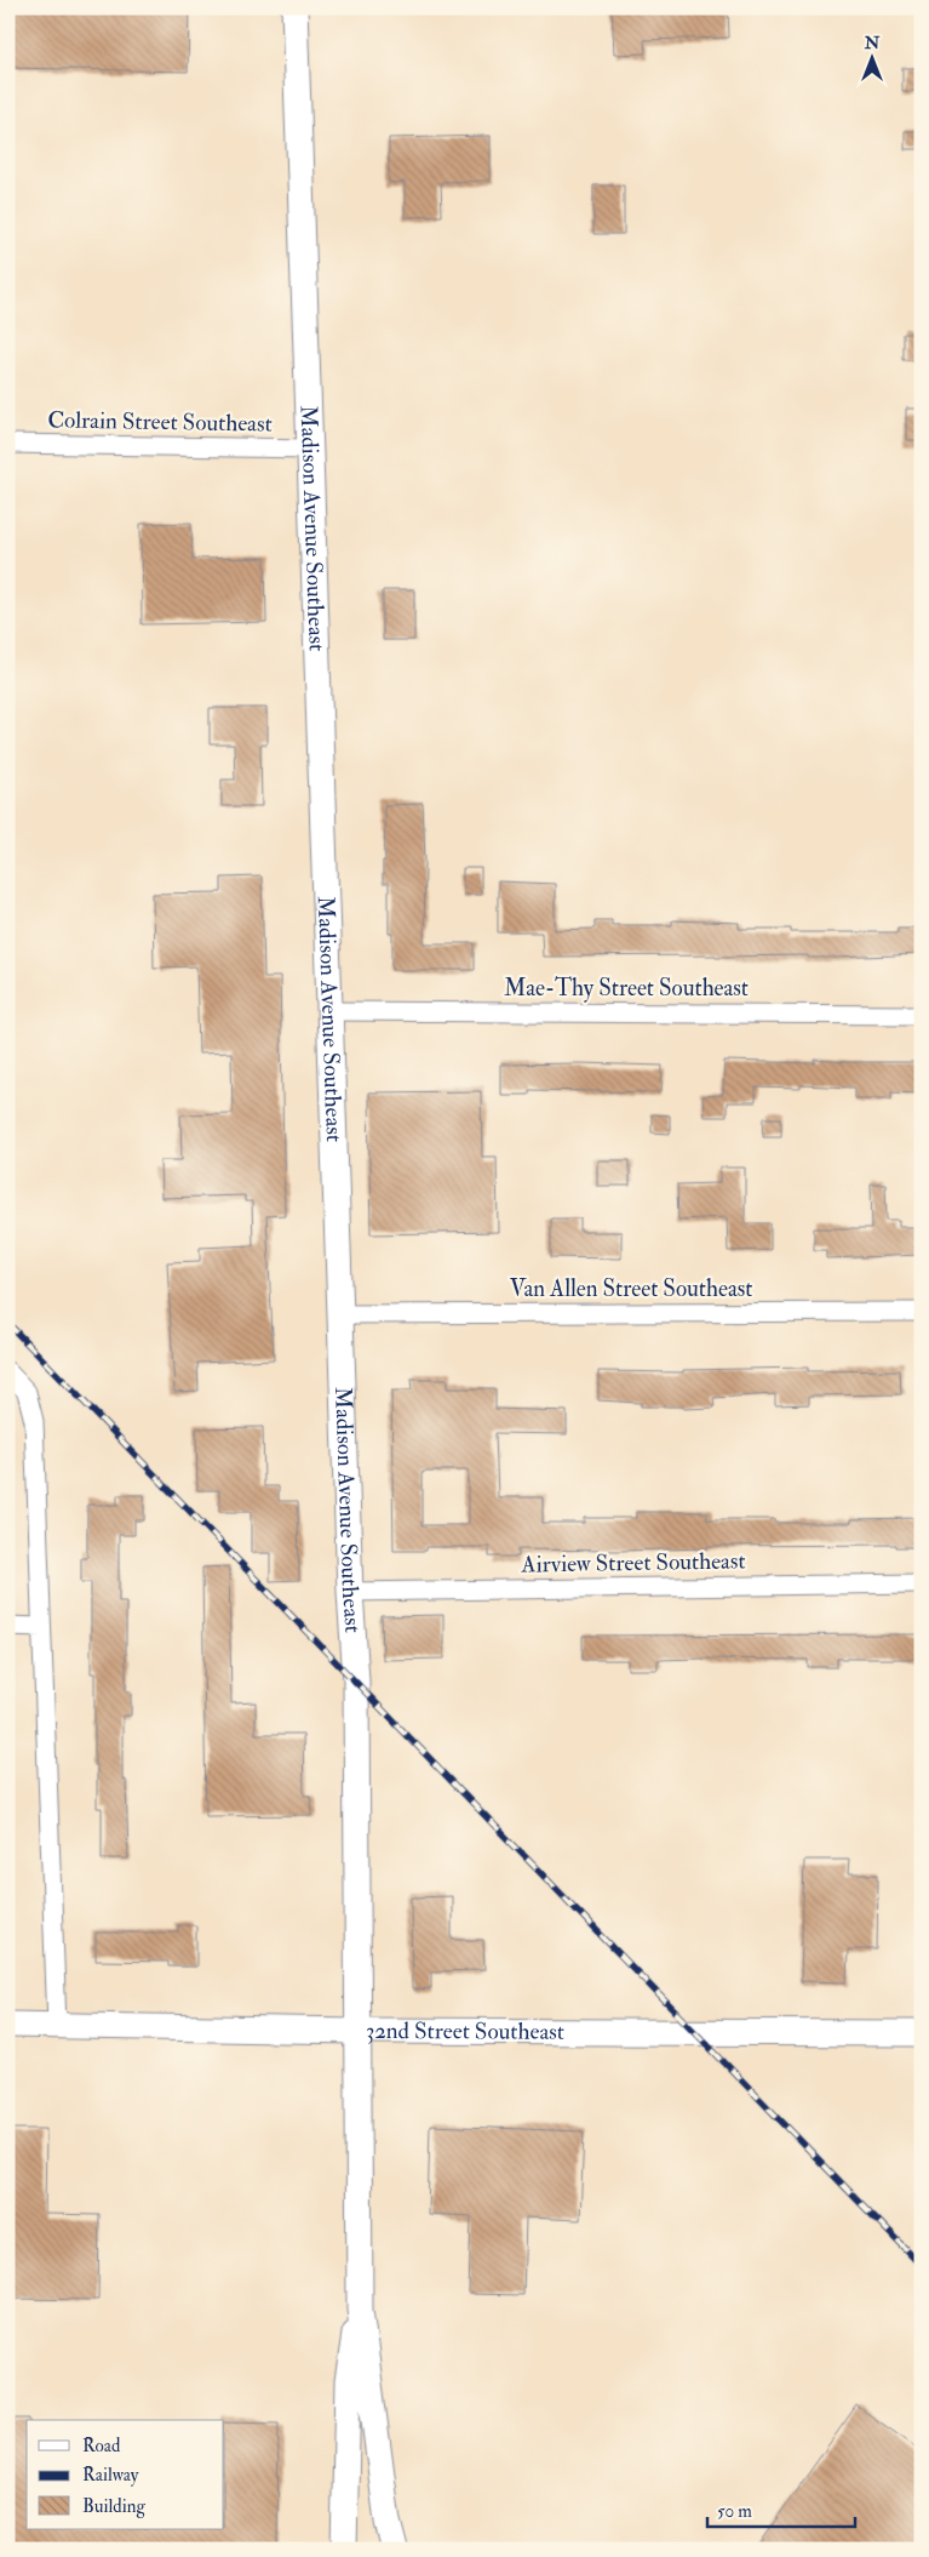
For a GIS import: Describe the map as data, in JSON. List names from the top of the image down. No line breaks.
{"streets":{"street":["Colrain Street Southeast","Madison Avenue Southeast","Mae-Thy Street Southeast","Van Allen Street Southeast","Airview Street Southeast","32nd Street Southeast"]},"crossings":[["Colrain Street Southeast","Madison Avenue Southeast"],["Madison Avenue Southeast","Mae-Thy Street Southeast"],["Madison Avenue Southeast","Van Allen Street Southeast"],["Madison Avenue Southeast","Airview Street Southeast"],["Madison Avenue Southeast","32nd Street Southeast"]],"legend":["Road","Railway","Building"],"scale_bar":"50 m","north":"top"}
